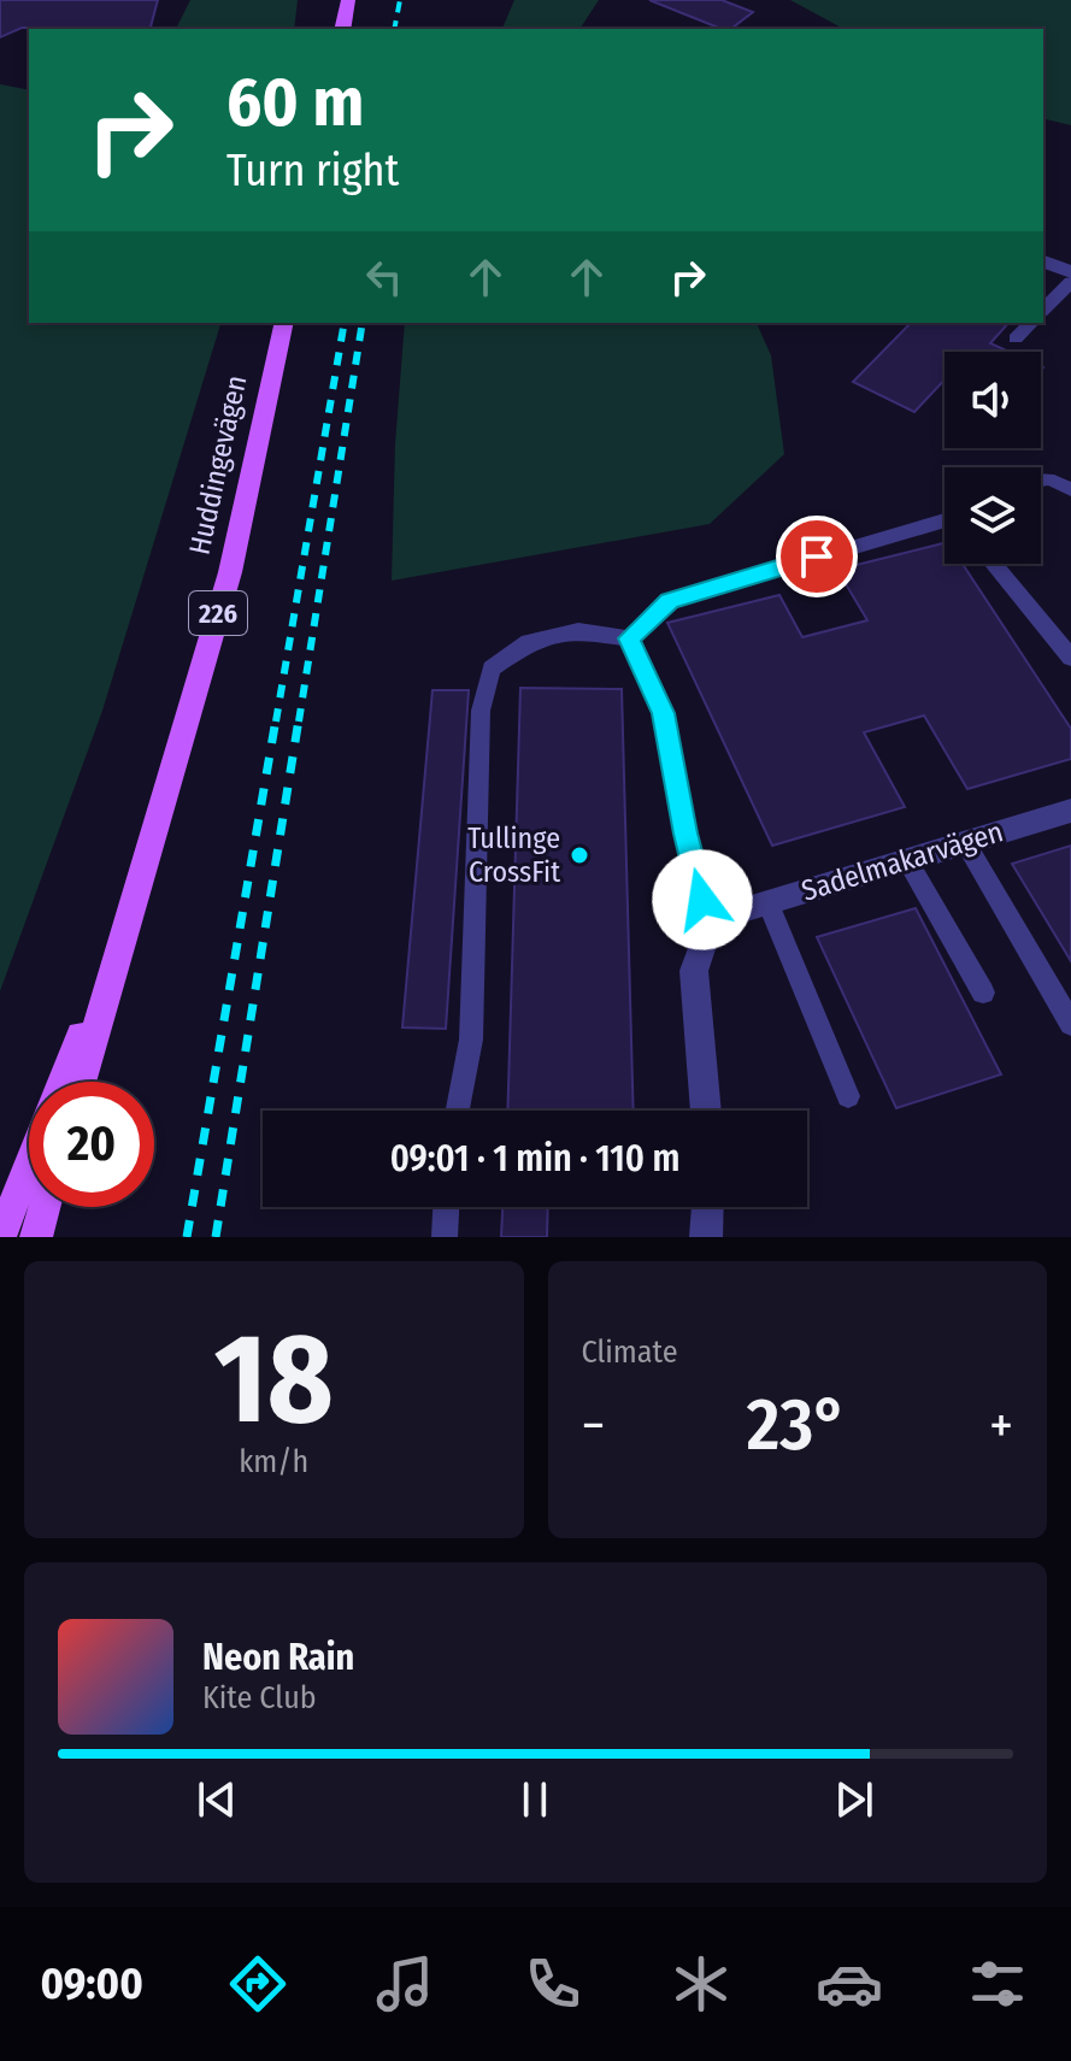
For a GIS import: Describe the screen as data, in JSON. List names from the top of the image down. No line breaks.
{"streets":{"main road":["Huddingevägen","226"],"street":["Sadelmakarvägen"]},"places":["Tullinge CrossFit"],"page":{"turn":["60 m","Turn right"],"limit":"20","trip":"09:01 · 1 min · 110 m","tile":[["18","km/h"],"Climate"],"heat":["−","23°","+"],"song":["Neon Rain","Kite Club"],"tabs":"09:00"}}
